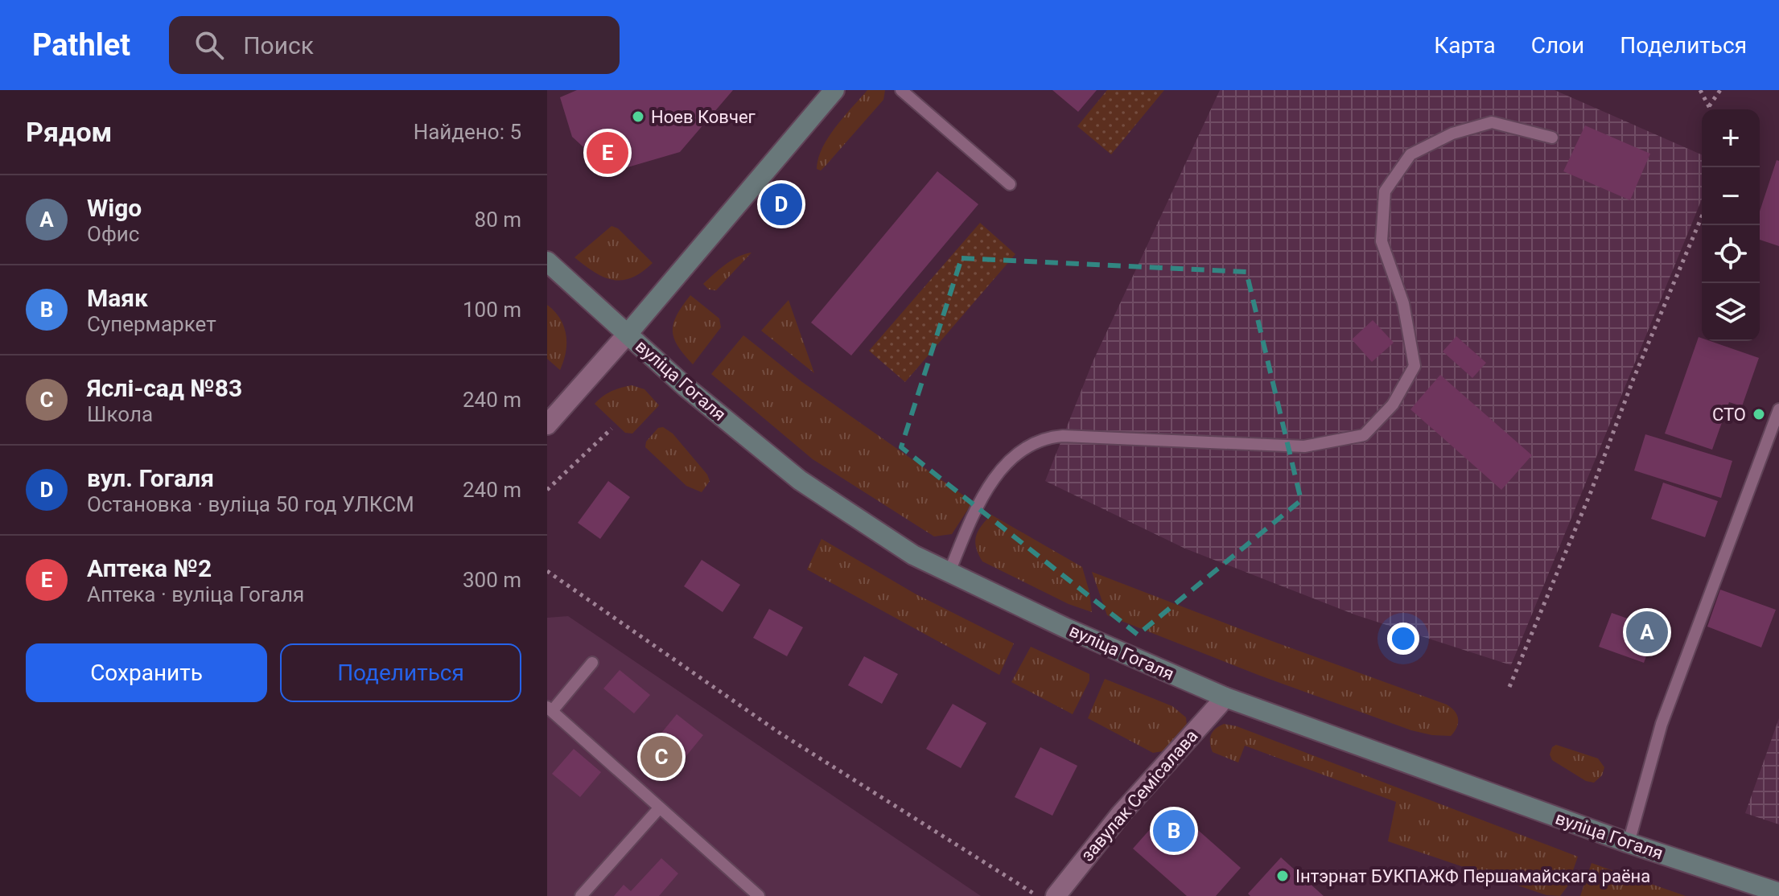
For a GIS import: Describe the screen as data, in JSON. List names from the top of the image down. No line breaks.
{"streets":{"main road":["вуліца Гогаля"],"street":["завулак Семісалава"]},"crossings":[["вуліца Гогаля","завулак Семісалава"]],"places":["Ноев Ковчег","СТО","Інтэрнат БУКПАЖФ Першамайскага раёна"],"page":{"header":"Pathlet","search":"Поиск","nav":["Карта","Слои","Поделиться"],"heading":["Рядом","Найдено: 5"],"map_buttons":["+","−"],"pins":["E","D","A","C","B"],"list":[{"mark":"A","name":"Wigo","note":"Офис","value":"80 m"},{"mark":"B","name":"Маяк","note":"Супермаркет","value":"100 m"},{"mark":"C","name":"Яслі-сад №83","note":"Школа","value":"240 m"},{"mark":"D","name":"вул. Гогаля","note":"Остановка · вуліца 50 год УЛКСМ","value":"240 m"},{"mark":"E","name":"Аптека №2","note":"Аптека · вуліца Гогаля","value":"300 m"}],"buttons":["Сохранить","Поделиться"]}}
